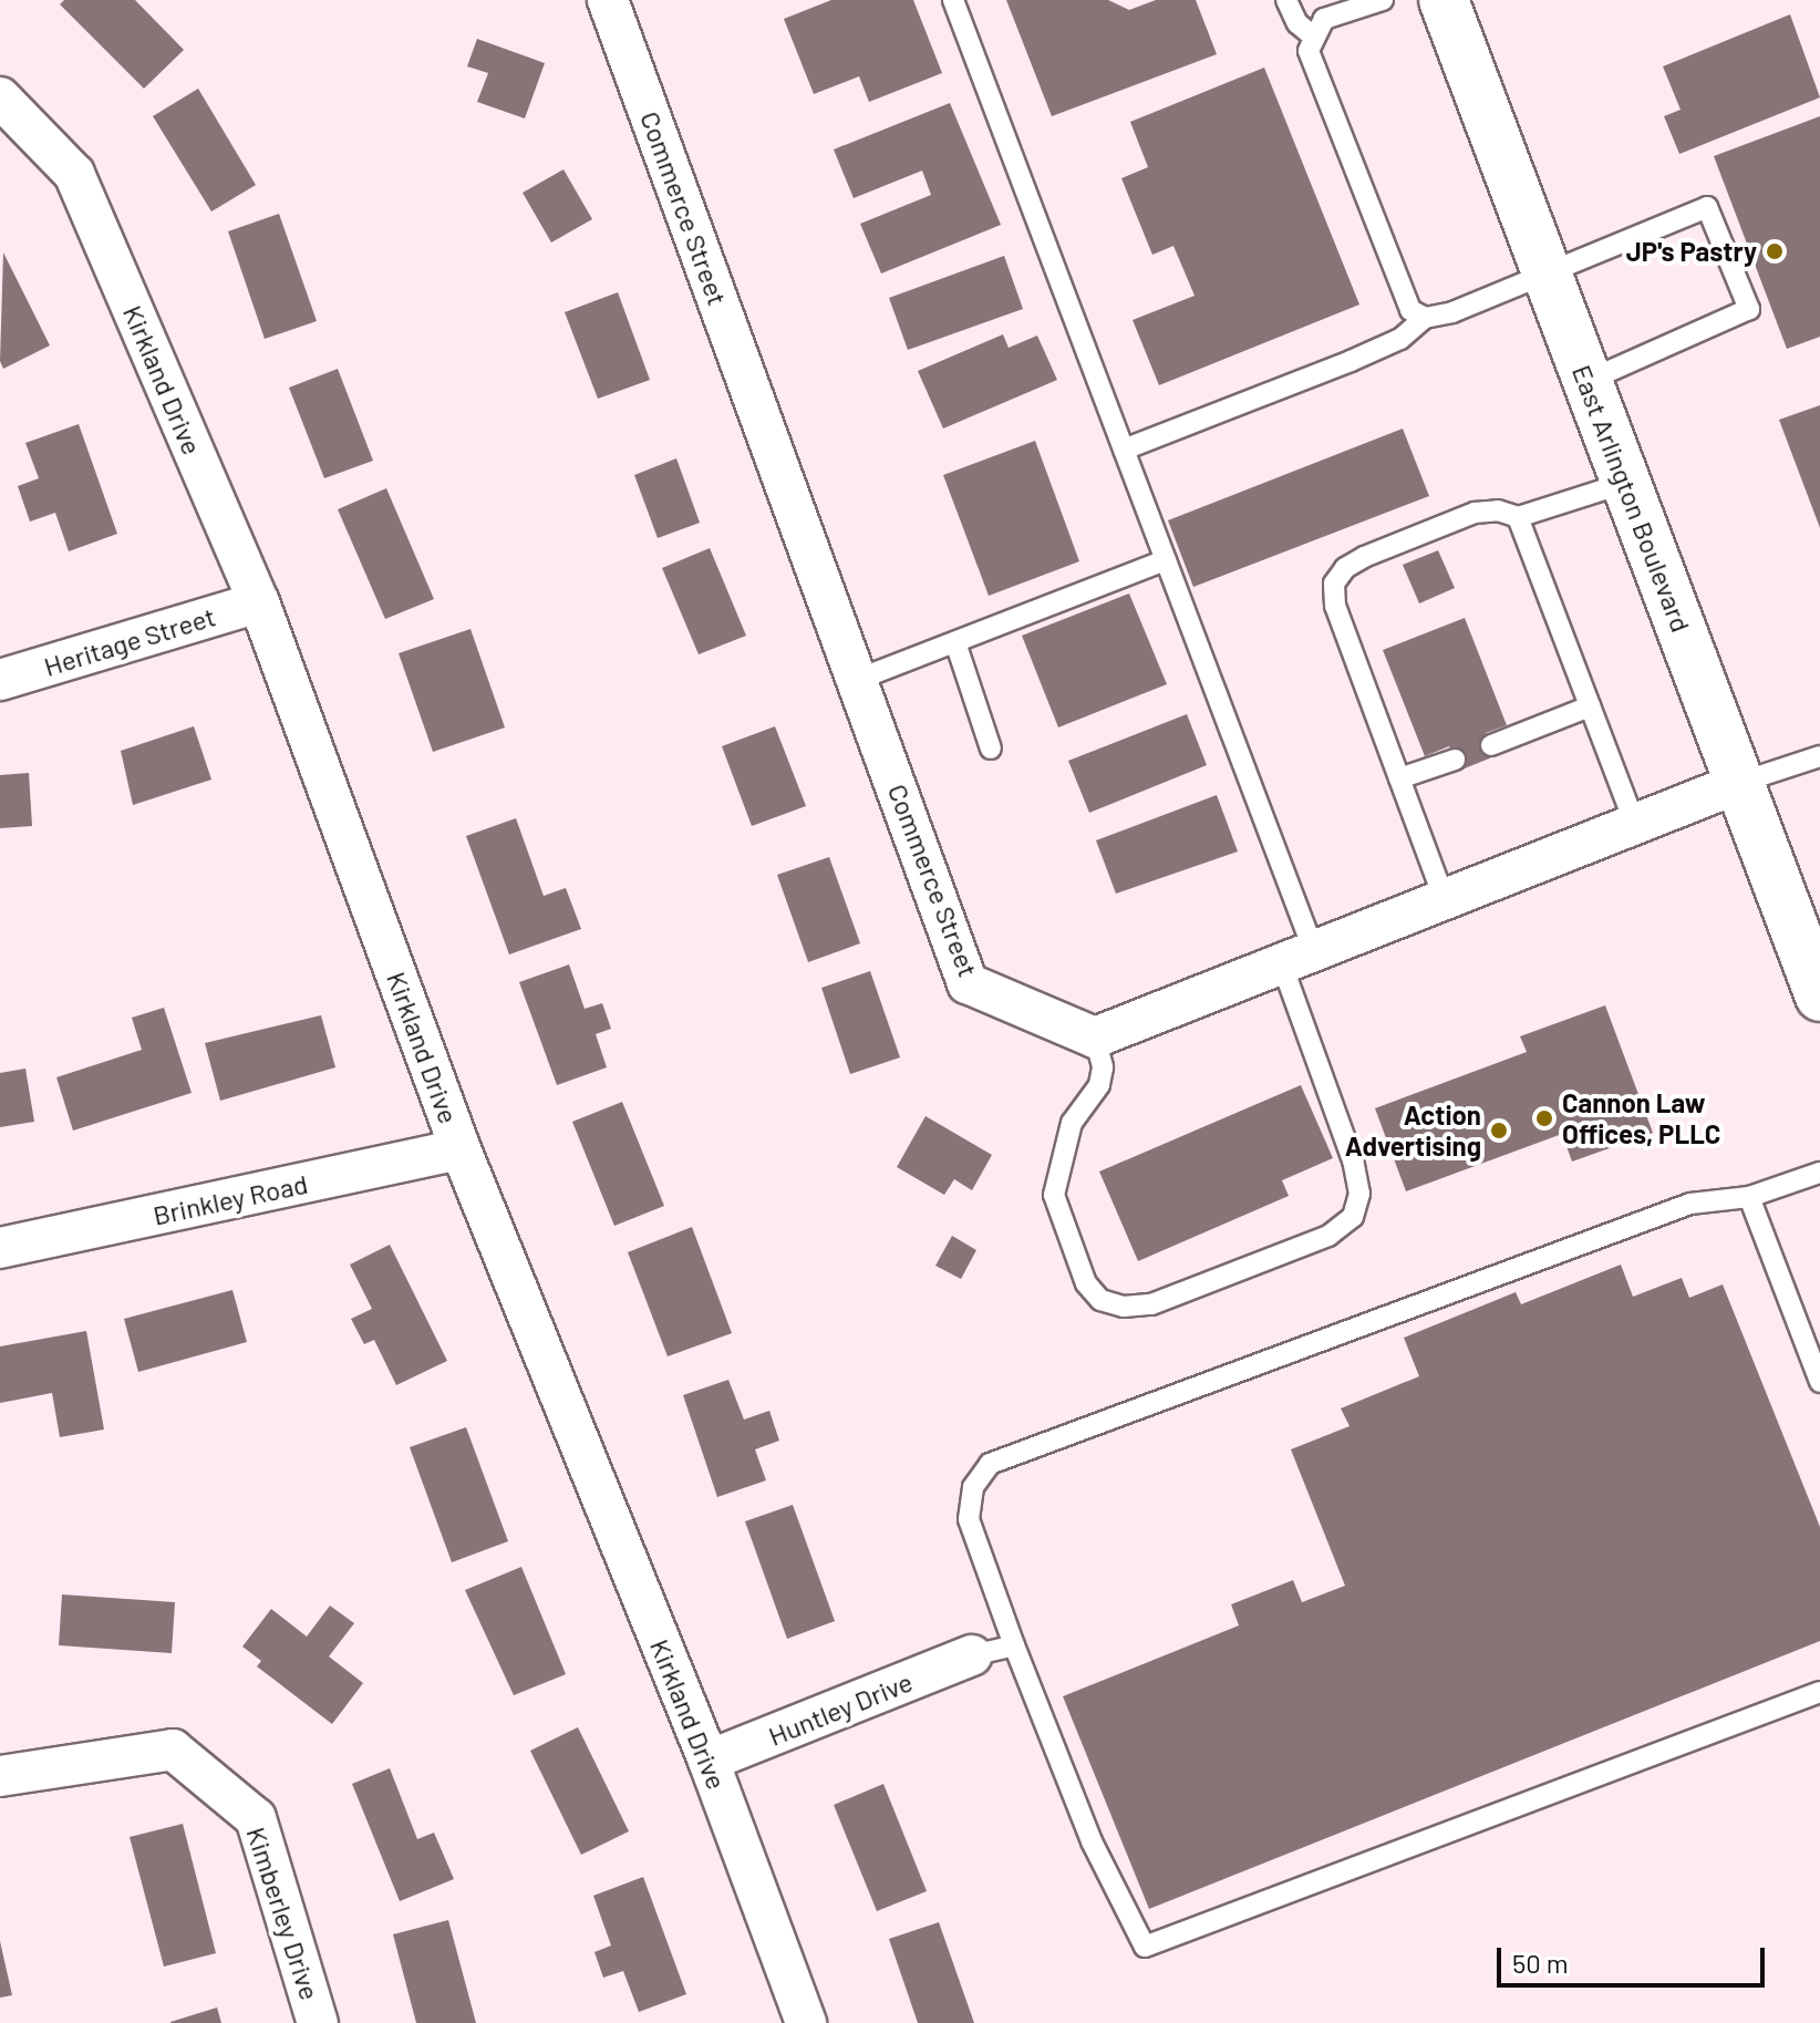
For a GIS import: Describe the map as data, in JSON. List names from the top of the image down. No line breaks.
{"streets":{"main road":["East Arlington Boulevard"],"street":["Commerce Street","Kirkland Drive","Heritage Street","Brinkley Road","Huntley Drive","Kimberley Drive"]},"crossings":[["Kirkland Drive","Heritage Street"],["Kirkland Drive","Brinkley Road"],["Kirkland Drive","Huntley Drive"]],"places":["JP's Pastry","Cannon Law Offices, PLLC","Action Advertising"],"scale_bar":"50 m"}
